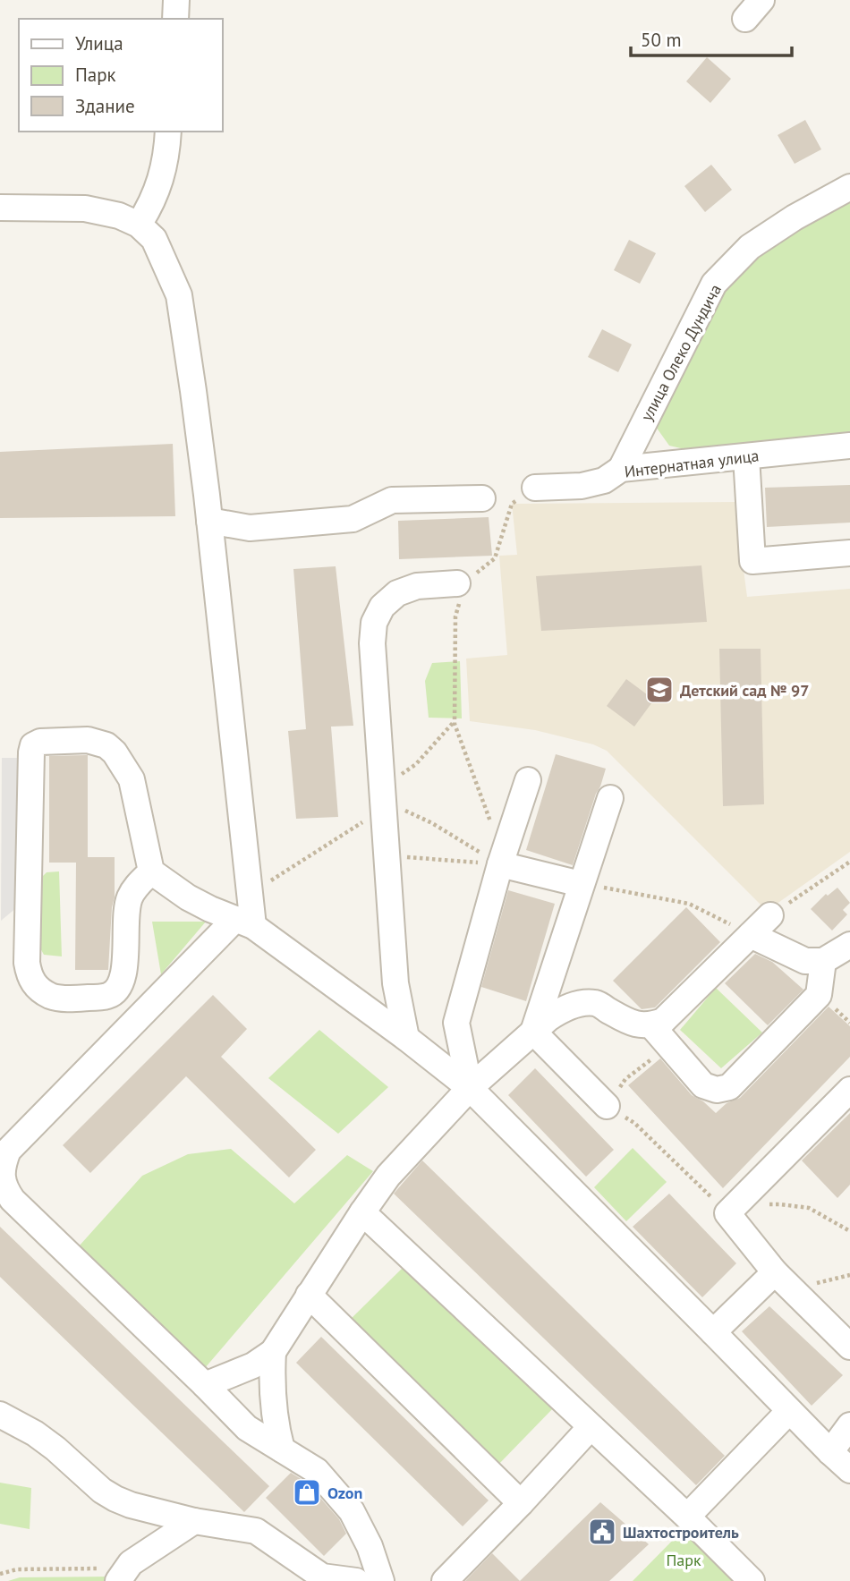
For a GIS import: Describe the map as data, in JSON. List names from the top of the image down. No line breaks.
{"streets":{"street":["улица Олеко Дундича","Интернатная улица"]},"crossings":[["улица Олеко Дундича","Интернатная улица"]],"parks":["Парк"],"places":{"school or university":["Детский сад № 97"],"shop":["Ozon"],"public building":["Шахтостроитель"]},"legend":["Улица","Парк","Здание"],"scale_bar":"50 m"}
